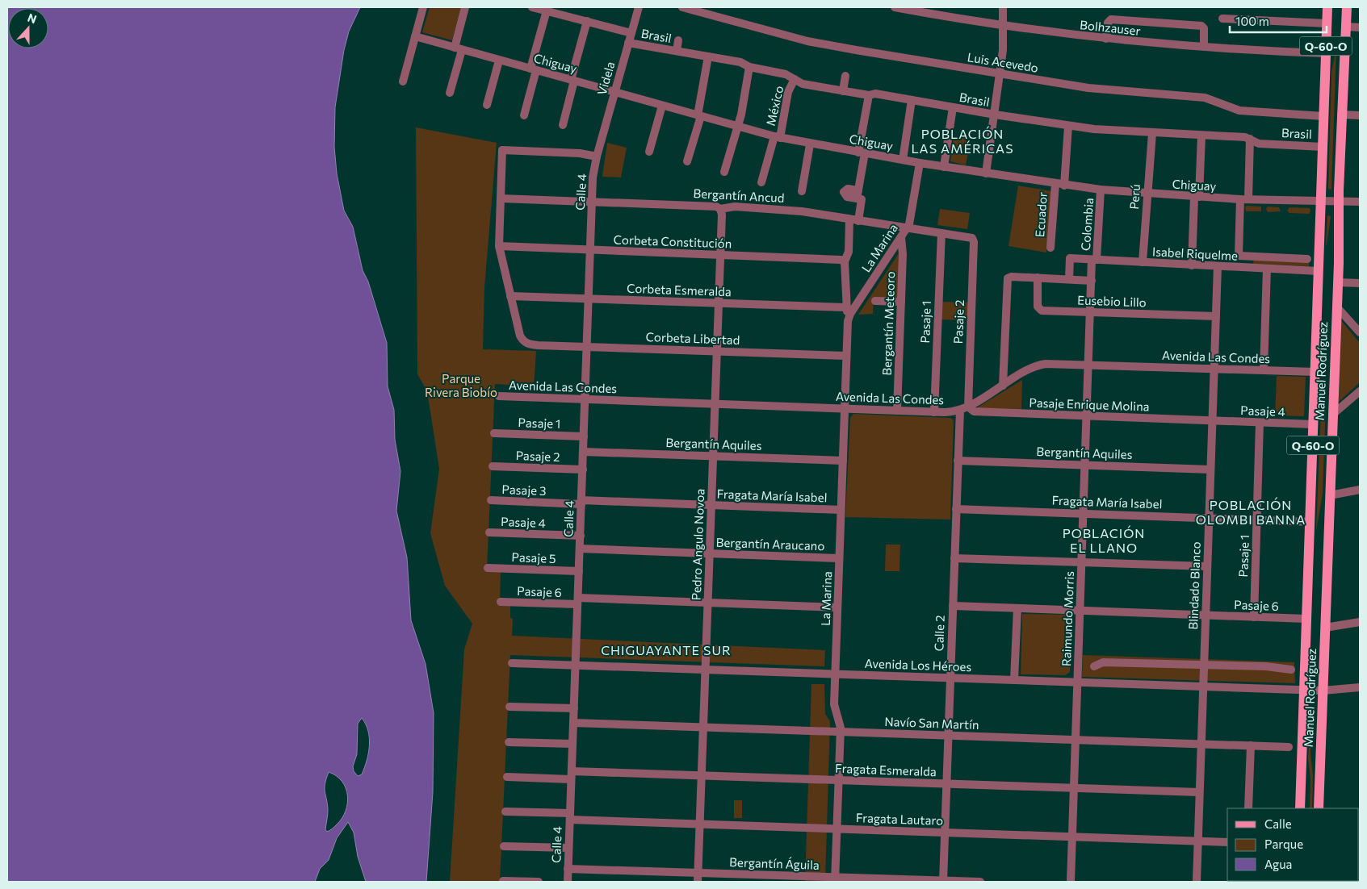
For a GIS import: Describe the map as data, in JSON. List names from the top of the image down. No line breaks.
{"streets":{"main road":["Q-60-O","Manuel Rodríguez"],"street":["Bolhzauser","Brasil","Luis Acevedo","Chiguay","Videla","México","Calle 4","Bergantín Ancud","Perú","Ecuador","Colombia","Corbeta Constitución","La Marina","Isabel Riquelme","Corbeta Esmeralda","Eusebio Lillo","Pasaje 1","Pasaje 2","Bergantín Meteoro","Corbeta Libertad","Avenida Las Condes","Pasaje Enrique Molina","Pasaje 4","Bergantín Aquiles","Pasaje 3","Fragata María Isabel","Bergantín Araucano","Pedro Angulo Novoa","Pasaje 5","Blindado Blanco","Pasaje 6","Raimundo Morris","Calle 2","Avenida Los Héroes","Navío San Martín","Fragata Esmeralda","Fragata Lautaro","Bergantín Águila"]},"crossings":[["Bolhzauser","Manuel Rodríguez"],["Brasil","Videla"],["Brasil","México"],["Brasil","Perú"],["Brasil","Ecuador"],["Brasil","Manuel Rodríguez"],["Luis Acevedo","Manuel Rodríguez"],["Chiguay","Videla"],["Chiguay","México"],["Chiguay","Perú"],["Chiguay","Ecuador"],["Chiguay","Colombia"],["Chiguay","La Marina"],["Chiguay","Manuel Rodríguez"],["Videla","Calle 4"],["Calle 4","Bergantín Ancud"],["Calle 4","Corbeta Constitución"],["Calle 4","Corbeta Esmeralda"],["Calle 4","Pasaje 1"],["Calle 4","Pasaje 2"],["Calle 4","Corbeta Libertad"],["Calle 4","Avenida Las Condes"],["Calle 4","Pasaje 4"],["Calle 4","Bergantín Aquiles"],["Calle 4","Pasaje 3"],["Calle 4","Fragata María Isabel"],["Calle 4","Bergantín Araucano"],["Calle 4","Pasaje 5"],["Calle 4","Pasaje 6"],["Calle 4","Avenida Los Héroes"],["Calle 4","Navío San Martín"],["Calle 4","Fragata Esmeralda"],["Calle 4","Fragata Lautaro"],["Calle 4","Bergantín Águila"],["Bergantín Ancud","La Marina"],["Bergantín Ancud","Pasaje 1"],["Bergantín Ancud","Pasaje 2"],["Bergantín Ancud","Pedro Angulo Novoa"],["Perú","Isabel Riquelme"],["Colombia","Isabel Riquelme"],["Colombia","Raimundo Morris"],["Corbeta Constitución","La Marina"],["Corbeta Constitución","Pedro Angulo Novoa"],["La Marina","Corbeta Esmeralda"],["La Marina","Bergantín Meteoro"],["La Marina","Corbeta Libertad"],["La Marina","Avenida Las Condes"],["La Marina","Bergantín Aquiles"],["La Marina","Fragata María Isabel"],["La Marina","Bergantín Araucano"],["La Marina","Pasaje 6"],["La Marina","Avenida Los Héroes"],["La Marina","Navío San Martín"],["La Marina","Fragata Esmeralda"],["La Marina","Fragata Lautaro"],["La Marina","Bergantín Águila"],["Isabel Riquelme","Manuel Rodríguez"],["Isabel Riquelme","Blindado Blanco"],["Isabel Riquelme","Raimundo Morris"],["Corbeta Esmeralda","Corbeta Libertad"],["Corbeta Esmeralda","Pedro Angulo Novoa"],["Eusebio Lillo","Blindado Blanco"],["Eusebio Lillo","Raimundo Morris"],["Pasaje 1","Avenida Las Condes"],["Pasaje 1","Pasaje 4"],["Pasaje 1","Pasaje 6"],["Pasaje 2","Avenida Las Condes"],["Pasaje 2","Pasaje Enrique Molina"],["Bergantín Meteoro","Avenida Las Condes"],["Corbeta Libertad","Pedro Angulo Novoa"],["Avenida Las Condes","Manuel Rodríguez"],["Avenida Las Condes","Pasaje Enrique Molina"],["Avenida Las Condes","Pedro Angulo Novoa"],["Avenida Las Condes","Blindado Blanco"],["Avenida Las Condes","Raimundo Morris"],["Avenida Las Condes","Calle 2"],["Manuel Rodríguez","Pasaje 4"],["Manuel Rodríguez","Pasaje 6"],["Manuel Rodríguez","Avenida Los Héroes"],["Pasaje Enrique Molina","Pasaje 4"],["Pasaje Enrique Molina","Blindado Blanco"],["Pasaje Enrique Molina","Raimundo Morris"],["Pasaje 4","Blindado Blanco"],["Bergantín Aquiles","Pedro Angulo Novoa"],["Bergantín Aquiles","Blindado Blanco"],["Bergantín Aquiles","Raimundo Morris"],["Bergantín Aquiles","Calle 2"],["Pasaje 3","Fragata María Isabel"],["Fragata María Isabel","Pedro Angulo Novoa"],["Fragata María Isabel","Blindado Blanco"],["Fragata María Isabel","Raimundo Morris"],["Fragata María Isabel","Calle 2"],["Bergantín Araucano","Pedro Angulo Novoa"],["Pedro Angulo Novoa","Pasaje 6"],["Pedro Angulo Novoa","Avenida Los Héroes"],["Pedro Angulo Novoa","Navío San Martín"],["Pedro Angulo Novoa","Fragata Esmeralda"],["Pedro Angulo Novoa","Fragata Lautaro"],["Pedro Angulo Novoa","Bergantín Águila"],["Blindado Blanco","Pasaje 6"],["Blindado Blanco","Avenida Los Héroes"],["Blindado Blanco","Navío San Martín"],["Blindado Blanco","Fragata Esmeralda"],["Blindado Blanco","Fragata Lautaro"],["Pasaje 6","Raimundo Morris"],["Pasaje 6","Calle 2"],["Raimundo Morris","Avenida Los Héroes"],["Raimundo Morris","Navío San Martín"],["Raimundo Morris","Fragata Esmeralda"],["Raimundo Morris","Fragata Lautaro"],["Calle 2","Avenida Los Héroes"],["Calle 2","Navío San Martín"],["Calle 2","Fragata Esmeralda"],["Calle 2","Fragata Lautaro"],["Calle 2","Bergantín Águila"]],"districts":["POBLACIÓN LAS AMÉRICAS","POBLACIÓN OLOMBI BANNA","POBLACIÓN EL LLANO","CHIGUAYANTE SUR"],"parks":["Parque Rivera Biobío"],"legend":["Calle","Parque","Agua"],"scale_bar":"100 m","north":"top"}
